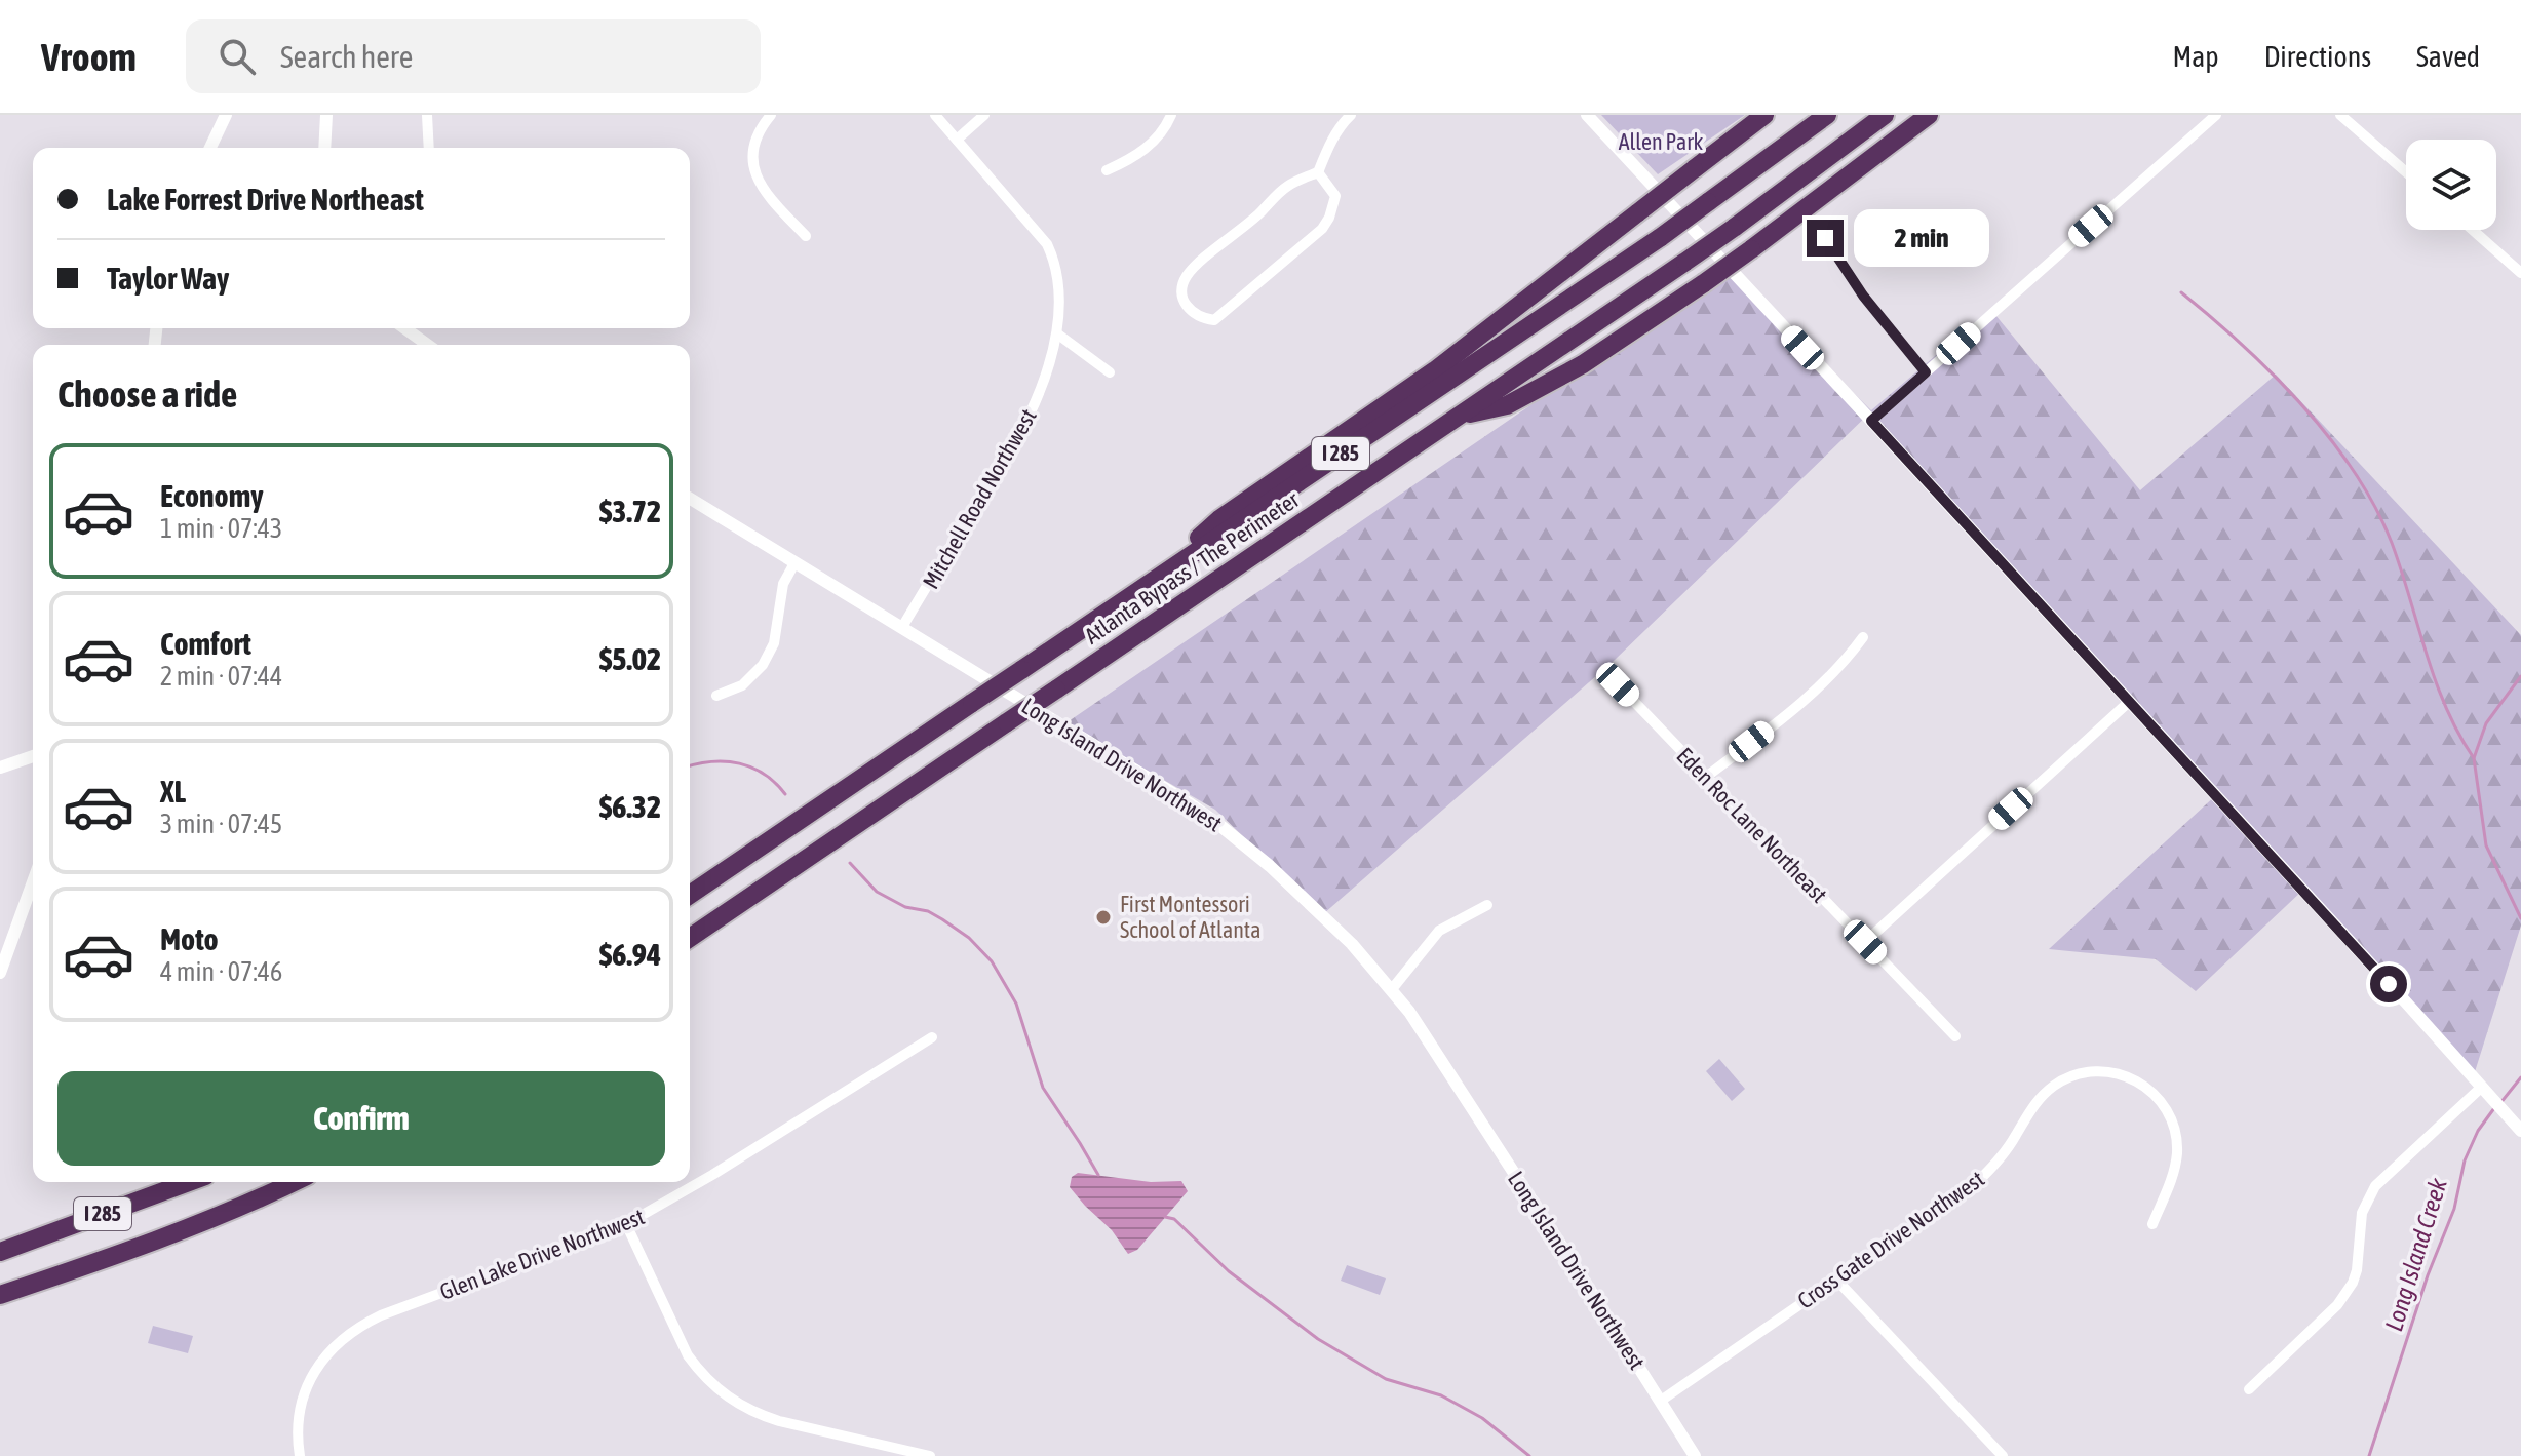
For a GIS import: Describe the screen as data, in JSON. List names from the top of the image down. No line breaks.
{"streets":{"highway":["I 285","Atlanta Bypass / The Perimeter"],"street":["Mitchell Road Northwest","Long Island Drive Northwest","Eden Roc Lane Northeast","Cross Gate Drive Northwest","Glen Lake Drive Northwest"]},"crossings":[["Mitchell Road Northwest","Long Island Drive Northwest"],["Long Island Drive Northwest","Cross Gate Drive Northwest"]],"water":["Long Island Creek"],"parks":["Allen Park"],"places":["First Montessori School of Atlanta"],"page":{"header":"Vroom","search":"Search here","nav":["Map","Directions","Saved"],"banner":["Lake Forrest Drive Northeast","Taylor Way"],"bubble":"2 min","heading":"Choose a ride","list":[{"name":"Economy","note":"1 min · 07:43","value":"$3.72"},{"name":"Comfort","note":"2 min · 07:44","value":"$5.02"},{"name":"XL","note":"3 min · 07:45","value":"$6.32"},{"name":"Moto","note":"4 min · 07:46","value":"$6.94"}],"buttons":"Confirm"}}
